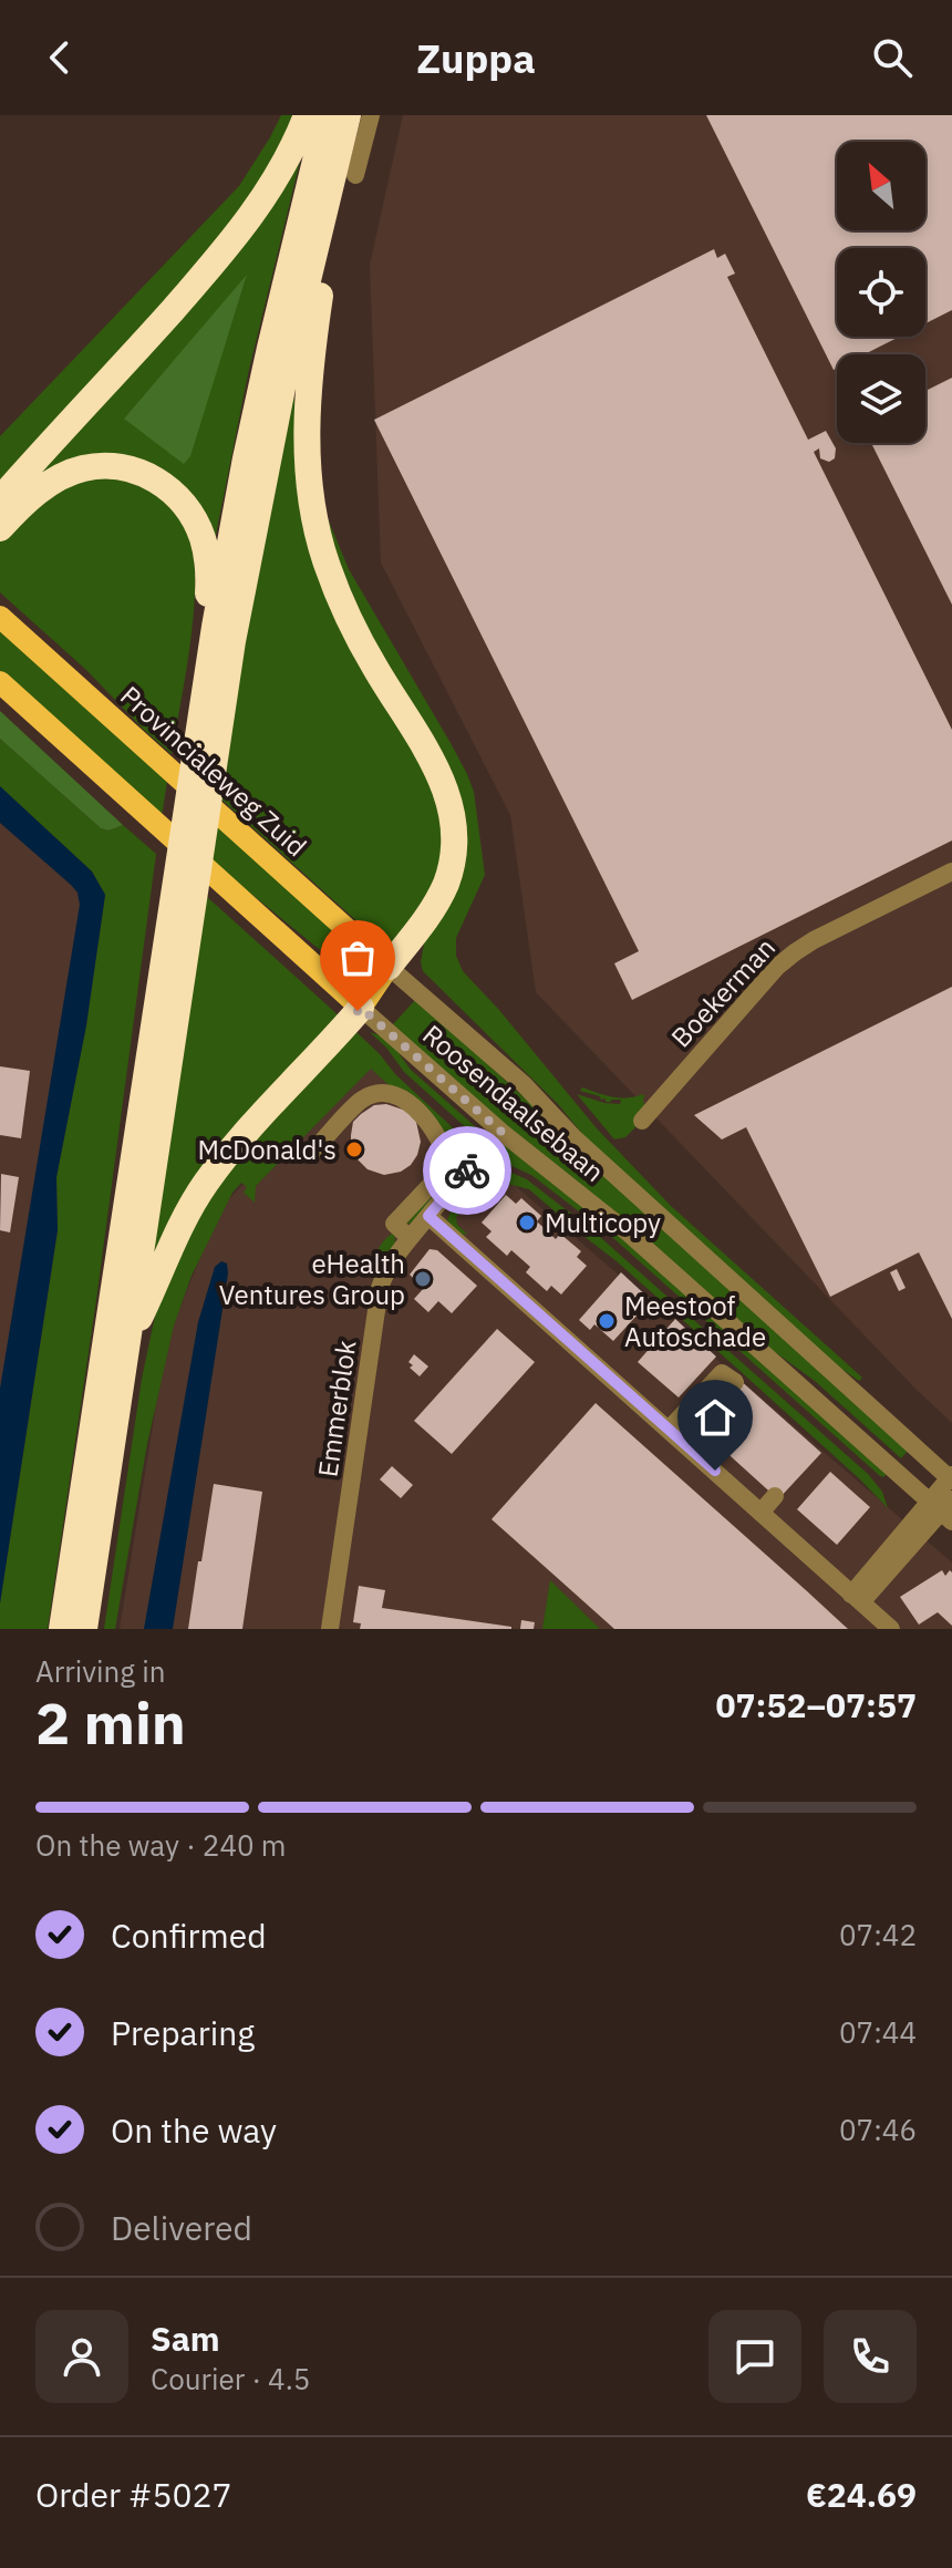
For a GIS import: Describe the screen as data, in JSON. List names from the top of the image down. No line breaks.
{"streets":{"main road":["Provincialeweg Zuid"],"street":["Boekerman","Roosendaalsebaan","Emmerblok"]},"crossings":[["Provincialeweg Zuid","Roosendaalsebaan"],["Roosendaalsebaan","Emmerblok"]],"places":["McDonald's","Multicopy","eHealth Ventures Group","Meestoof Autoschade"],"north":"top left","page":{"header":"Zuppa","heading":["2 min","Arriving in","07:52–07:57"],"panel":["Sam","Courier · 4.5","Order #5027","€24.69"],"bar":"On the way · 240 m","list":[["Confirmed","07:42"],["Preparing","07:44"],["On the way","07:46"],"Delivered"]}}
